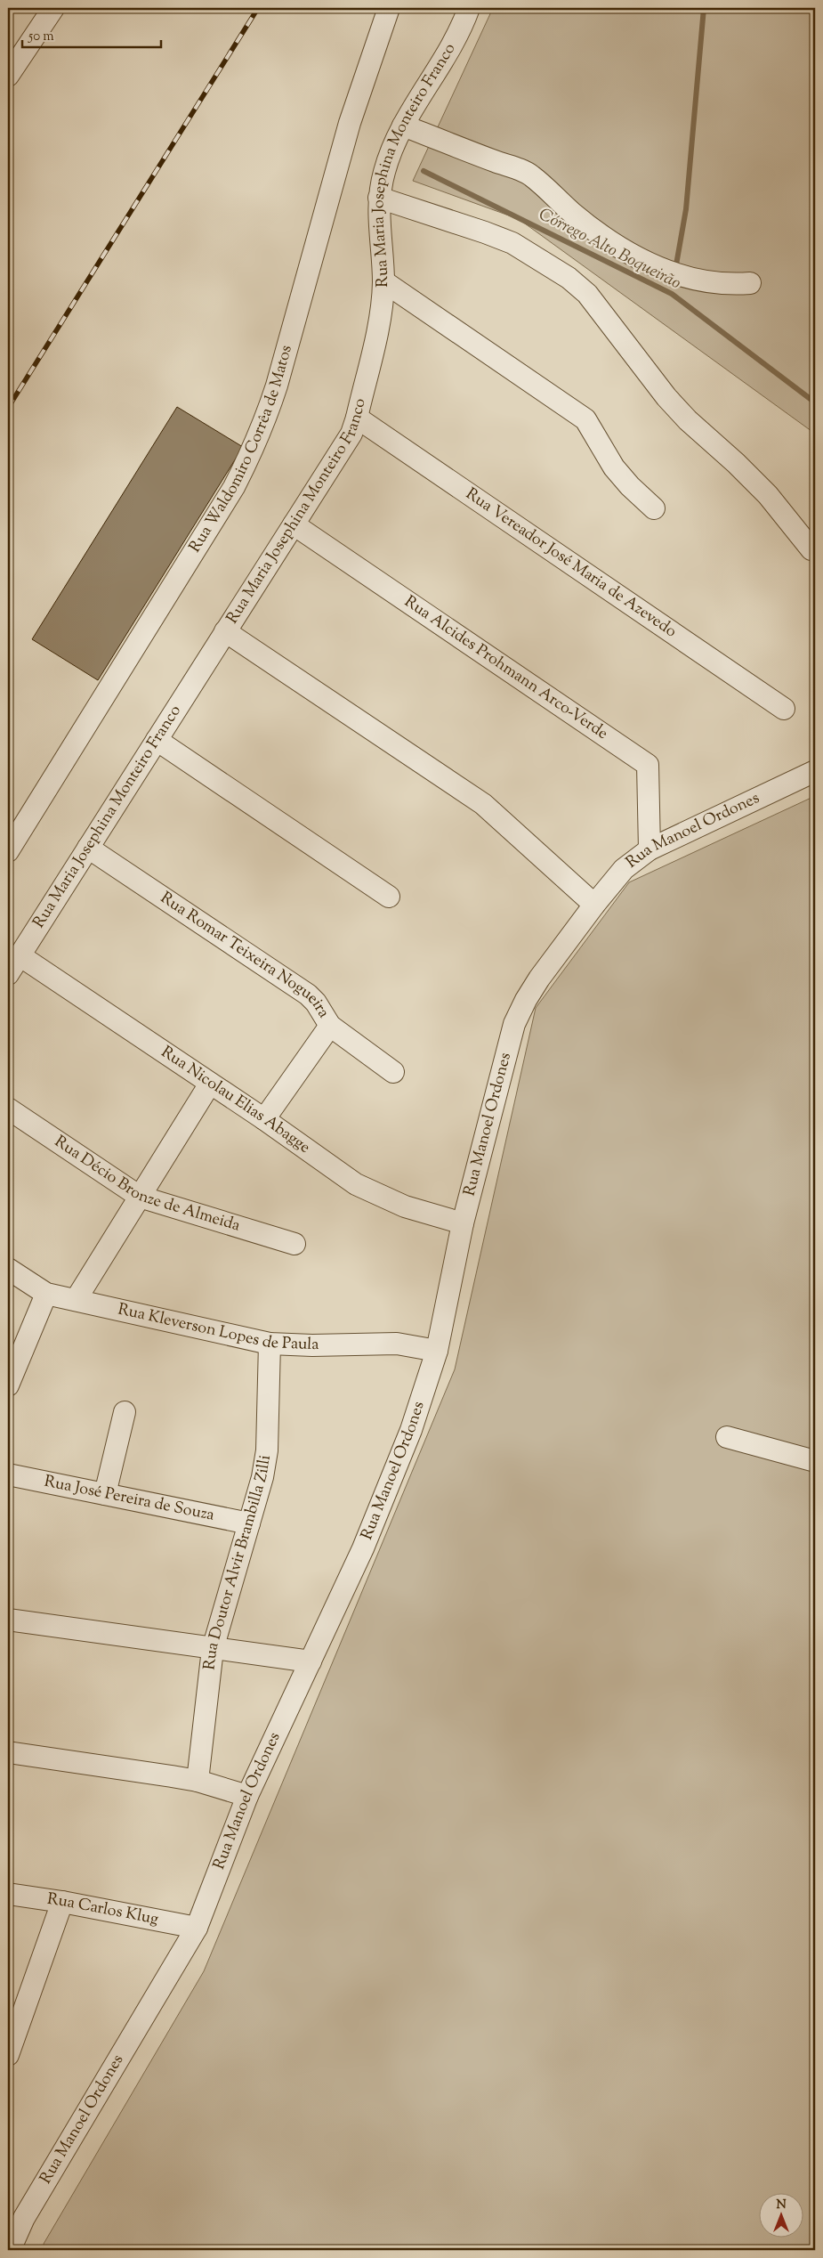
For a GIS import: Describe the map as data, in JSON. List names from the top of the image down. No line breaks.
{"streets":{"street":["Rua Maria Josephina Monteiro Franco","Rua Waldomiro Corrêa de Matos","Rua Vereador José Maria de Azevedo","Rua Alcides Prohmann Arco-Verde","Rua Manoel Ordones","Rua Romar Teixeira Nogueira","Rua Nicolau Elias Abagge","Rua Décio Bronze de Almeida","Rua Kleverson Lopes de Paula","Rua José Pereira de Souza","Rua Doutor Alvir Brambilla Zilli","Rua Carlos Klug"]},"crossings":[["Rua Maria Josephina Monteiro Franco","Rua Vereador José Maria de Azevedo"],["Rua Maria Josephina Monteiro Franco","Rua Alcides Prohmann Arco-Verde"],["Rua Maria Josephina Monteiro Franco","Rua Romar Teixeira Nogueira"],["Rua Maria Josephina Monteiro Franco","Rua Nicolau Elias Abagge"],["Rua Alcides Prohmann Arco-Verde","Rua Manoel Ordones"],["Rua Manoel Ordones","Rua Nicolau Elias Abagge"],["Rua Manoel Ordones","Rua Kleverson Lopes de Paula"],["Rua Manoel Ordones","Rua Carlos Klug"],["Rua Kleverson Lopes de Paula","Rua Doutor Alvir Brambilla Zilli"],["Rua José Pereira de Souza","Rua Doutor Alvir Brambilla Zilli"]],"water":["Córrego Alto Boqueirão"],"scale_bar":"50 m","north":"top"}
